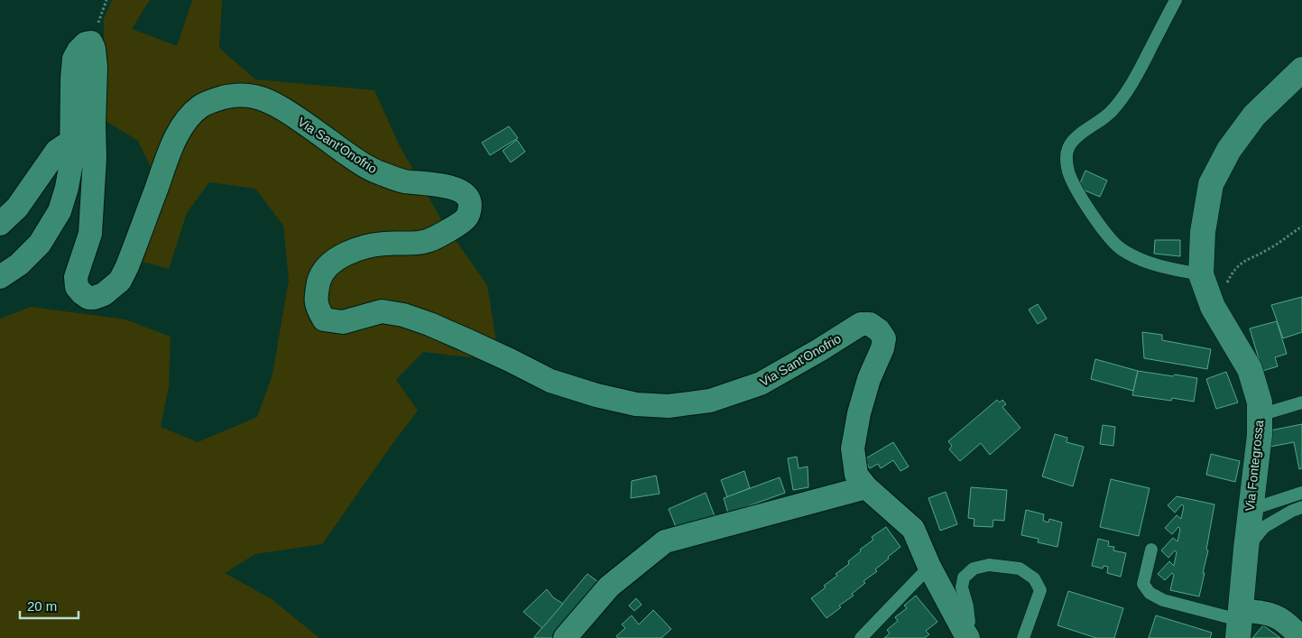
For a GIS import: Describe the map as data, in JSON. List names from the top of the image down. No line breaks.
{"streets":{"street":["Via Sant'Onofrio","Via Fontegrossa"]},"scale_bar":"20 m"}
